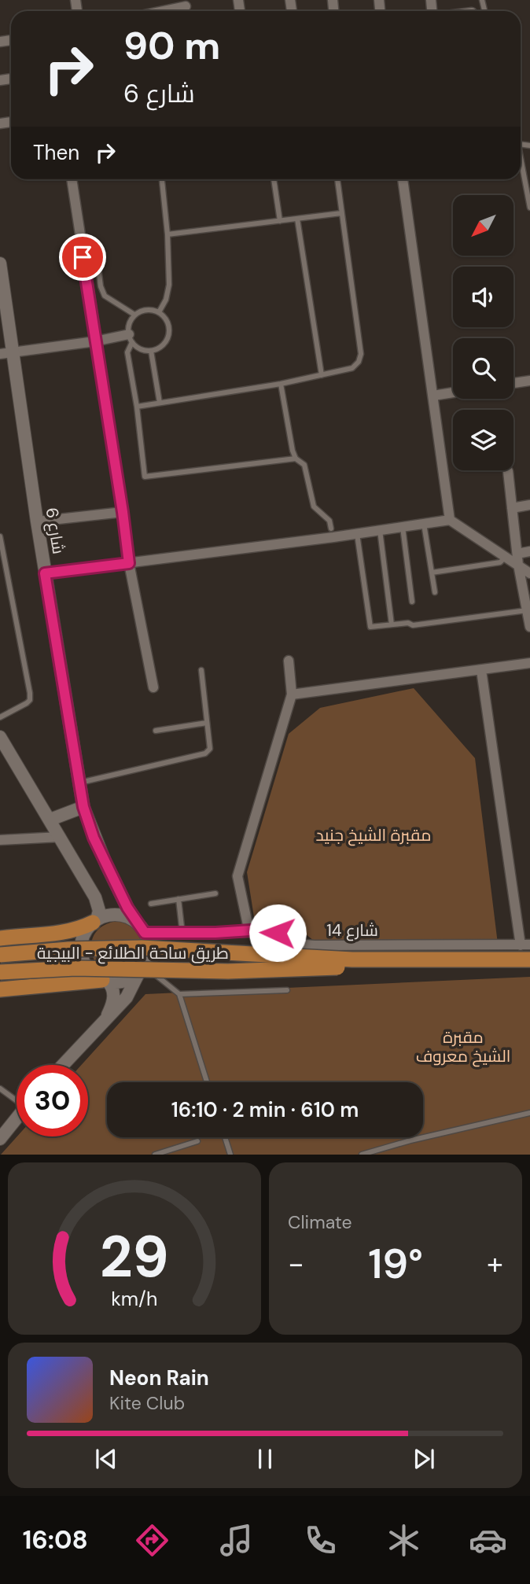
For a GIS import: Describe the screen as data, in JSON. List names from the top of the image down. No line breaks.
{"streets":{"main road":["طريق ساحة الطلائع - البيجية"],"street":["شارع 6","شارع 14"]},"crossings":[["شارع 6","شارع 14"]],"parks":["مقبرة الشيخ جنيد","مقبرة الشيخ معروف"],"north":"bottom left","page":{"turn":["90 m","شارع 6"],"then":"Then","limit":"30","trip":"16:10 · 2 min · 610 m","tile":"Climate","heat":["−","19°","+"],"song":["Neon Rain","Kite Club"],"tabs":"16:08","gauge":["29","km/h"]}}
